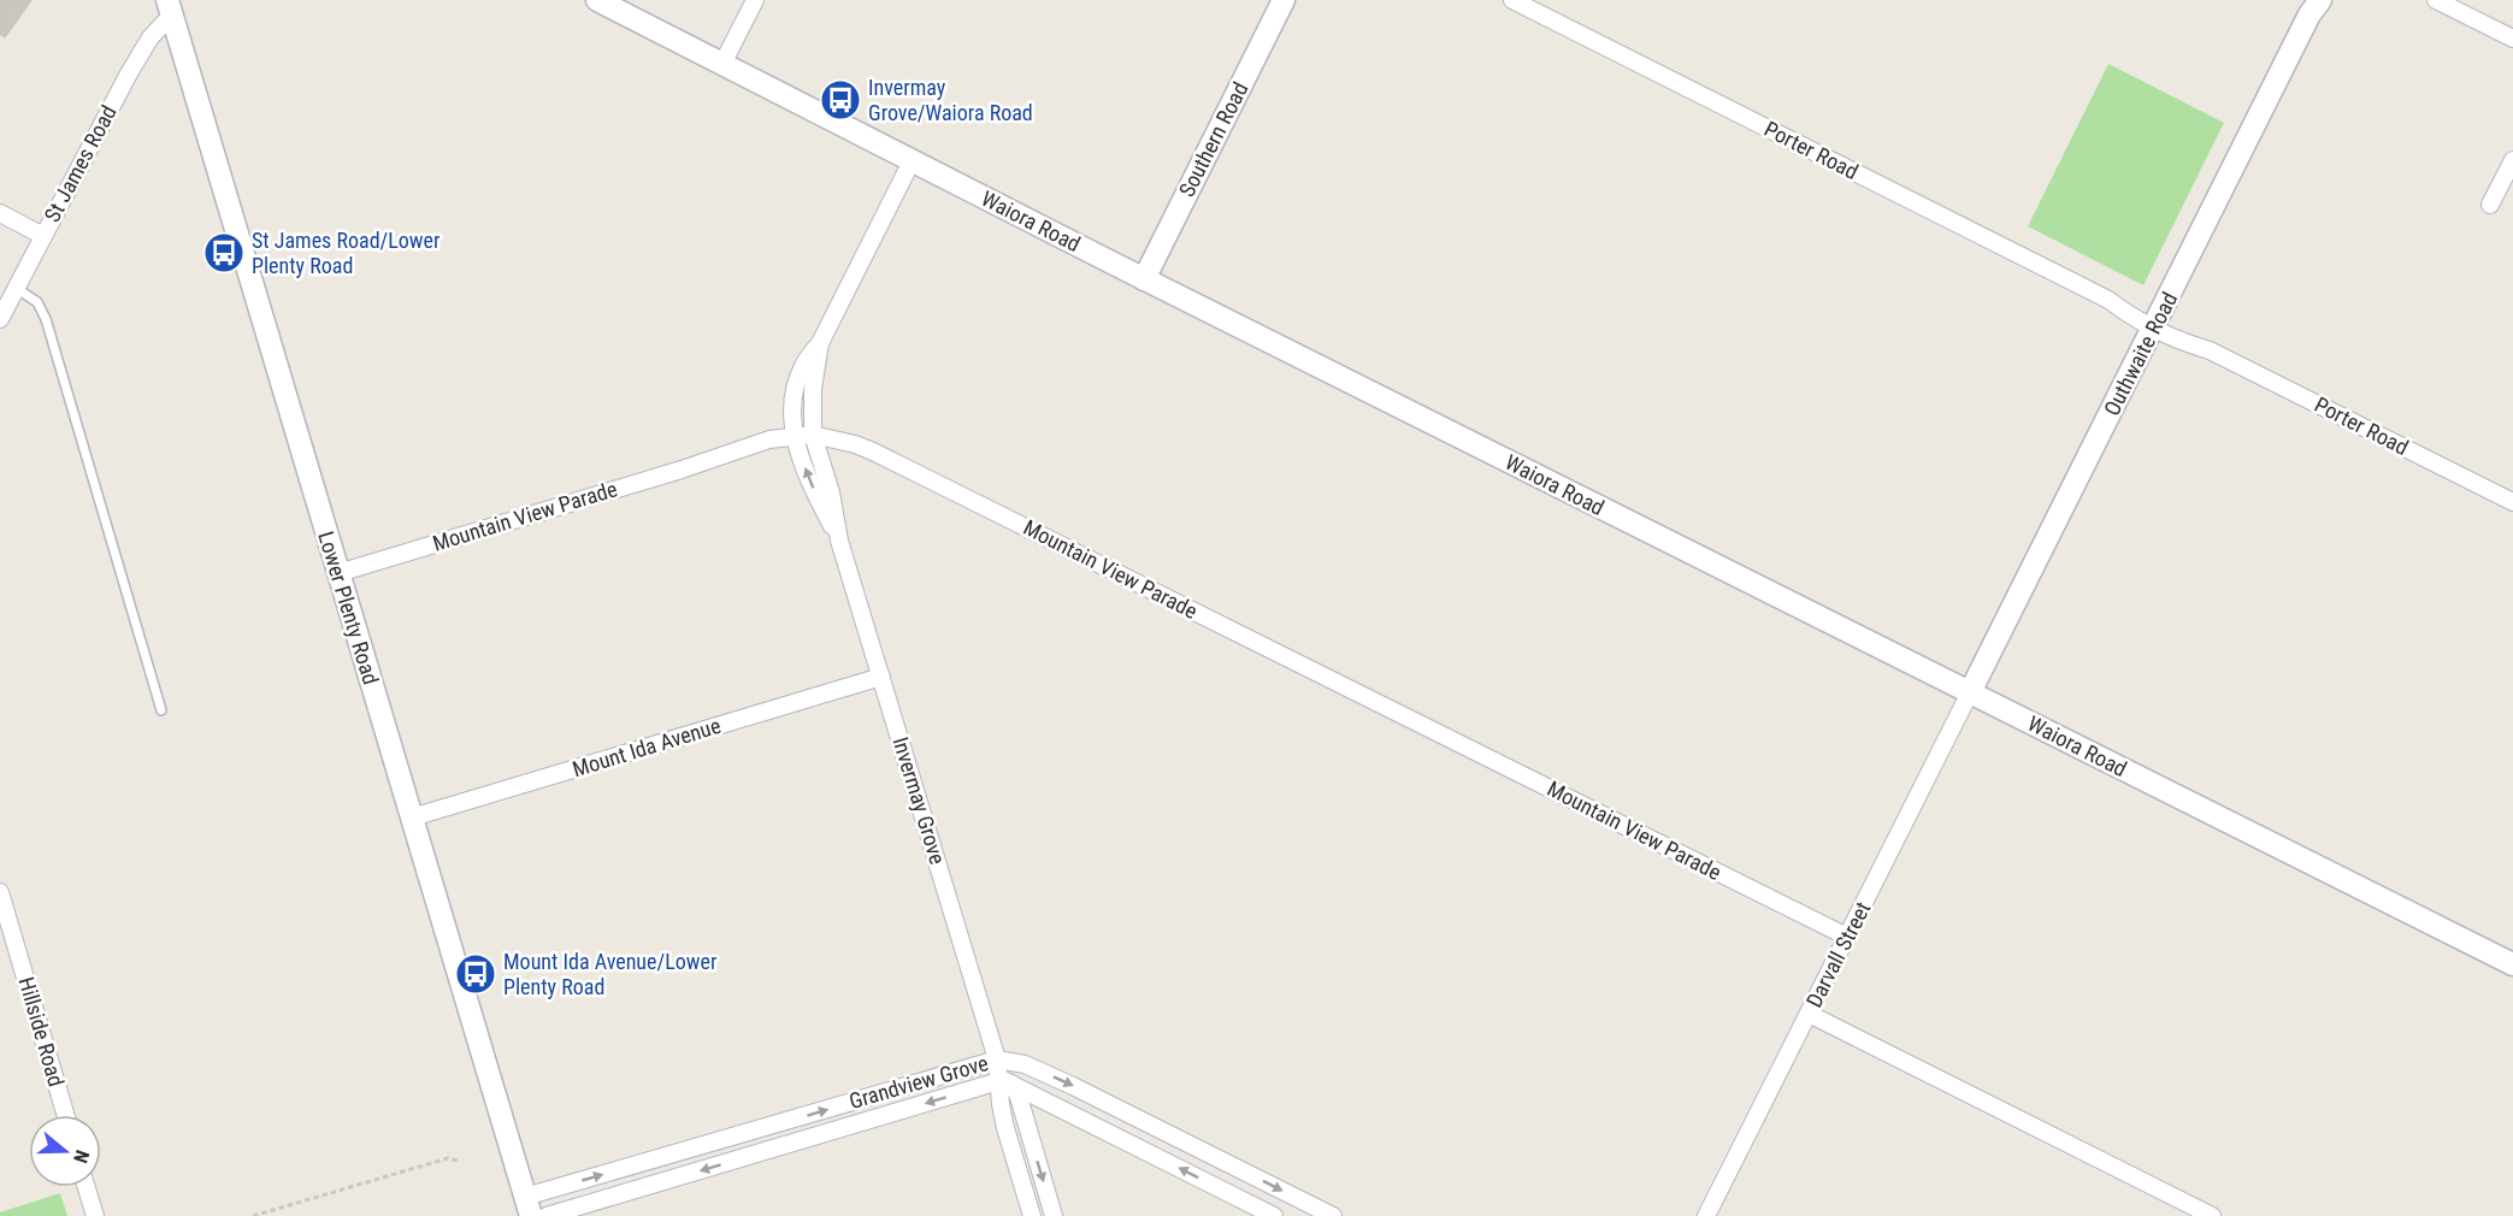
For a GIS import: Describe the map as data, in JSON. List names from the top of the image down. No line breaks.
{"streets":{"main road":["Southern Road","Waiora Road","Outhwaite Road","Lower Plenty Road"],"street":["Porter Road","St James Road","Mountain View Parade","Mount Ida Avenue","Invermay Grove","Darvall Street","Hillside Road","Grandview Grove"]},"crossings":[["Southern Road","Waiora Road"],["Porter Road","Outhwaite Road"],["St James Road","Lower Plenty Road"],["Waiora Road","Outhwaite Road"],["Waiora Road","Invermay Grove"],["Waiora Road","Darvall Street"],["Outhwaite Road","Darvall Street"],["Mountain View Parade","Lower Plenty Road"],["Mountain View Parade","Invermay Grove"],["Mountain View Parade","Darvall Street"],["Lower Plenty Road","Mount Ida Avenue"],["Lower Plenty Road","Grandview Grove"],["Mount Ida Avenue","Invermay Grove"],["Invermay Grove","Grandview Grove"]],"places":{"bus stop":["Invermay Grove/Waiora Road","St James Road/Lower Plenty Road","Mount Ida Avenue/Lower Plenty Road"]},"north":"right"}
